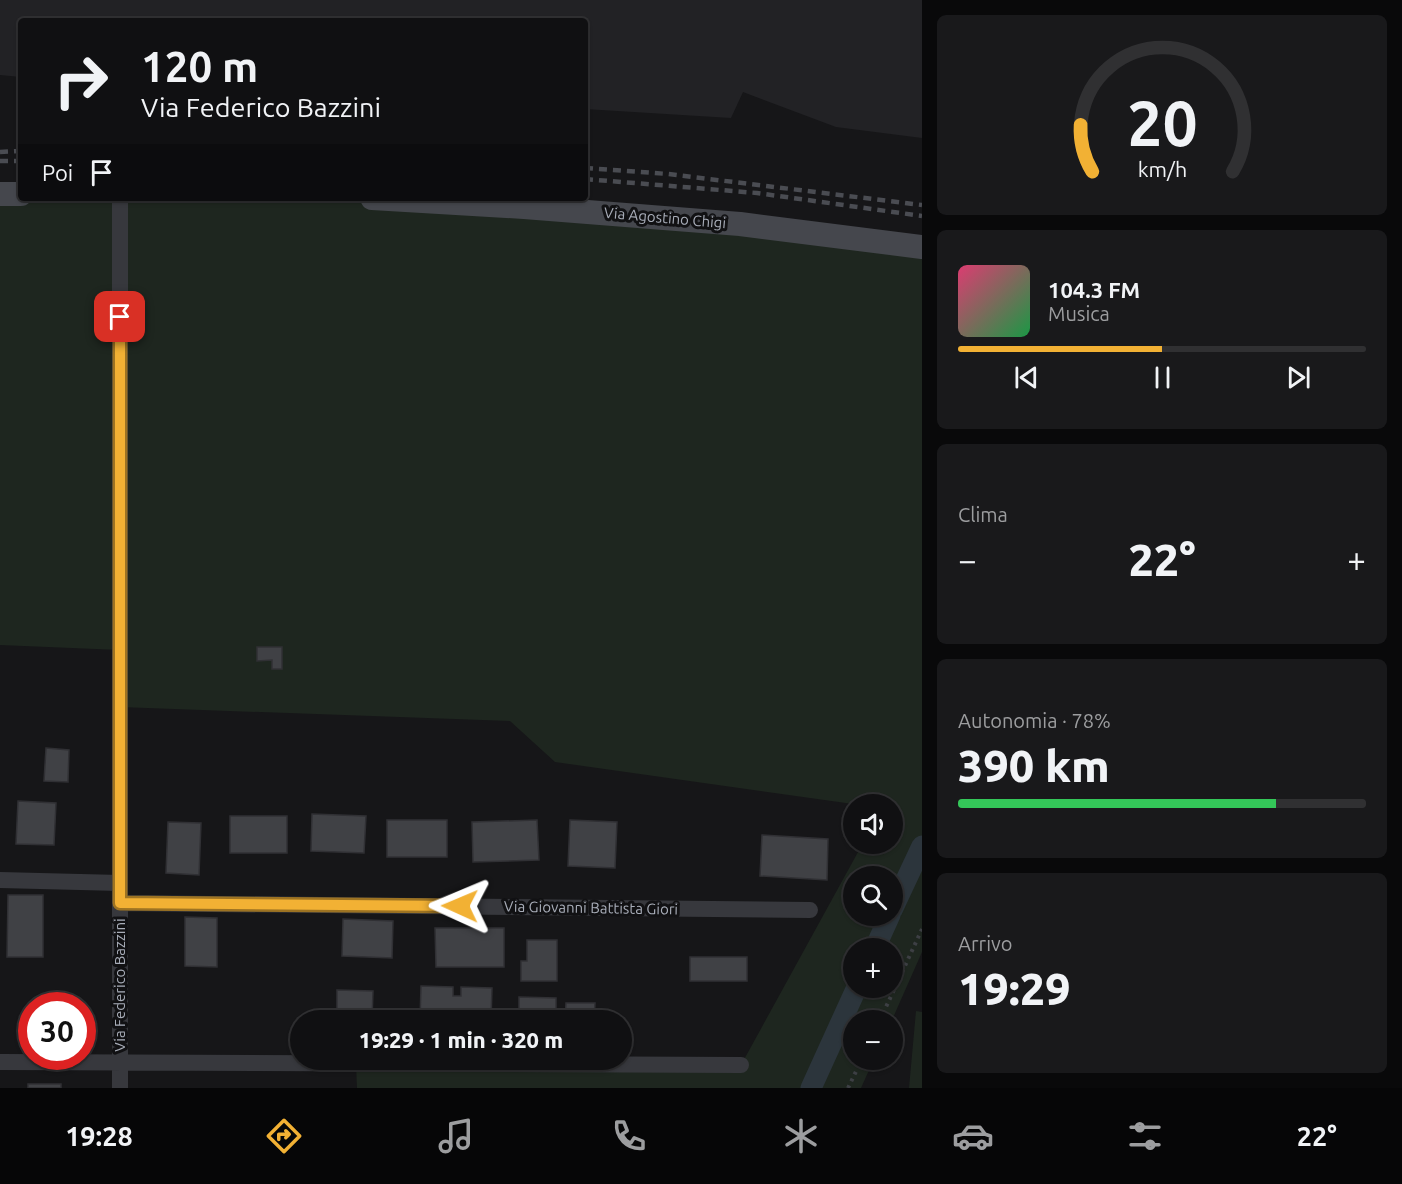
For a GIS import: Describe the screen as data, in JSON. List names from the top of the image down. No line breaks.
{"streets":{"street":["Via Agostino Chigi","Via Giovanni Battista Giori","Via Federico Bazzini"]},"crossings":[["Via Giovanni Battista Giori","Via Federico Bazzini"]],"page":{"turn":["120 m","Via Federico Bazzini"],"then":"Poi","song":["104.3 FM","Musica"],"tile":["Clima",["Autonomia · 78%","390 km"],["Arrivo","19:29"]],"heat":["−","22°","+"],"map_buttons":["+","−"],"limit":"30","trip":"19:29 · 1 min · 320 m","tabs":["19:28","22°"],"gauge":["20","km/h"]}}
